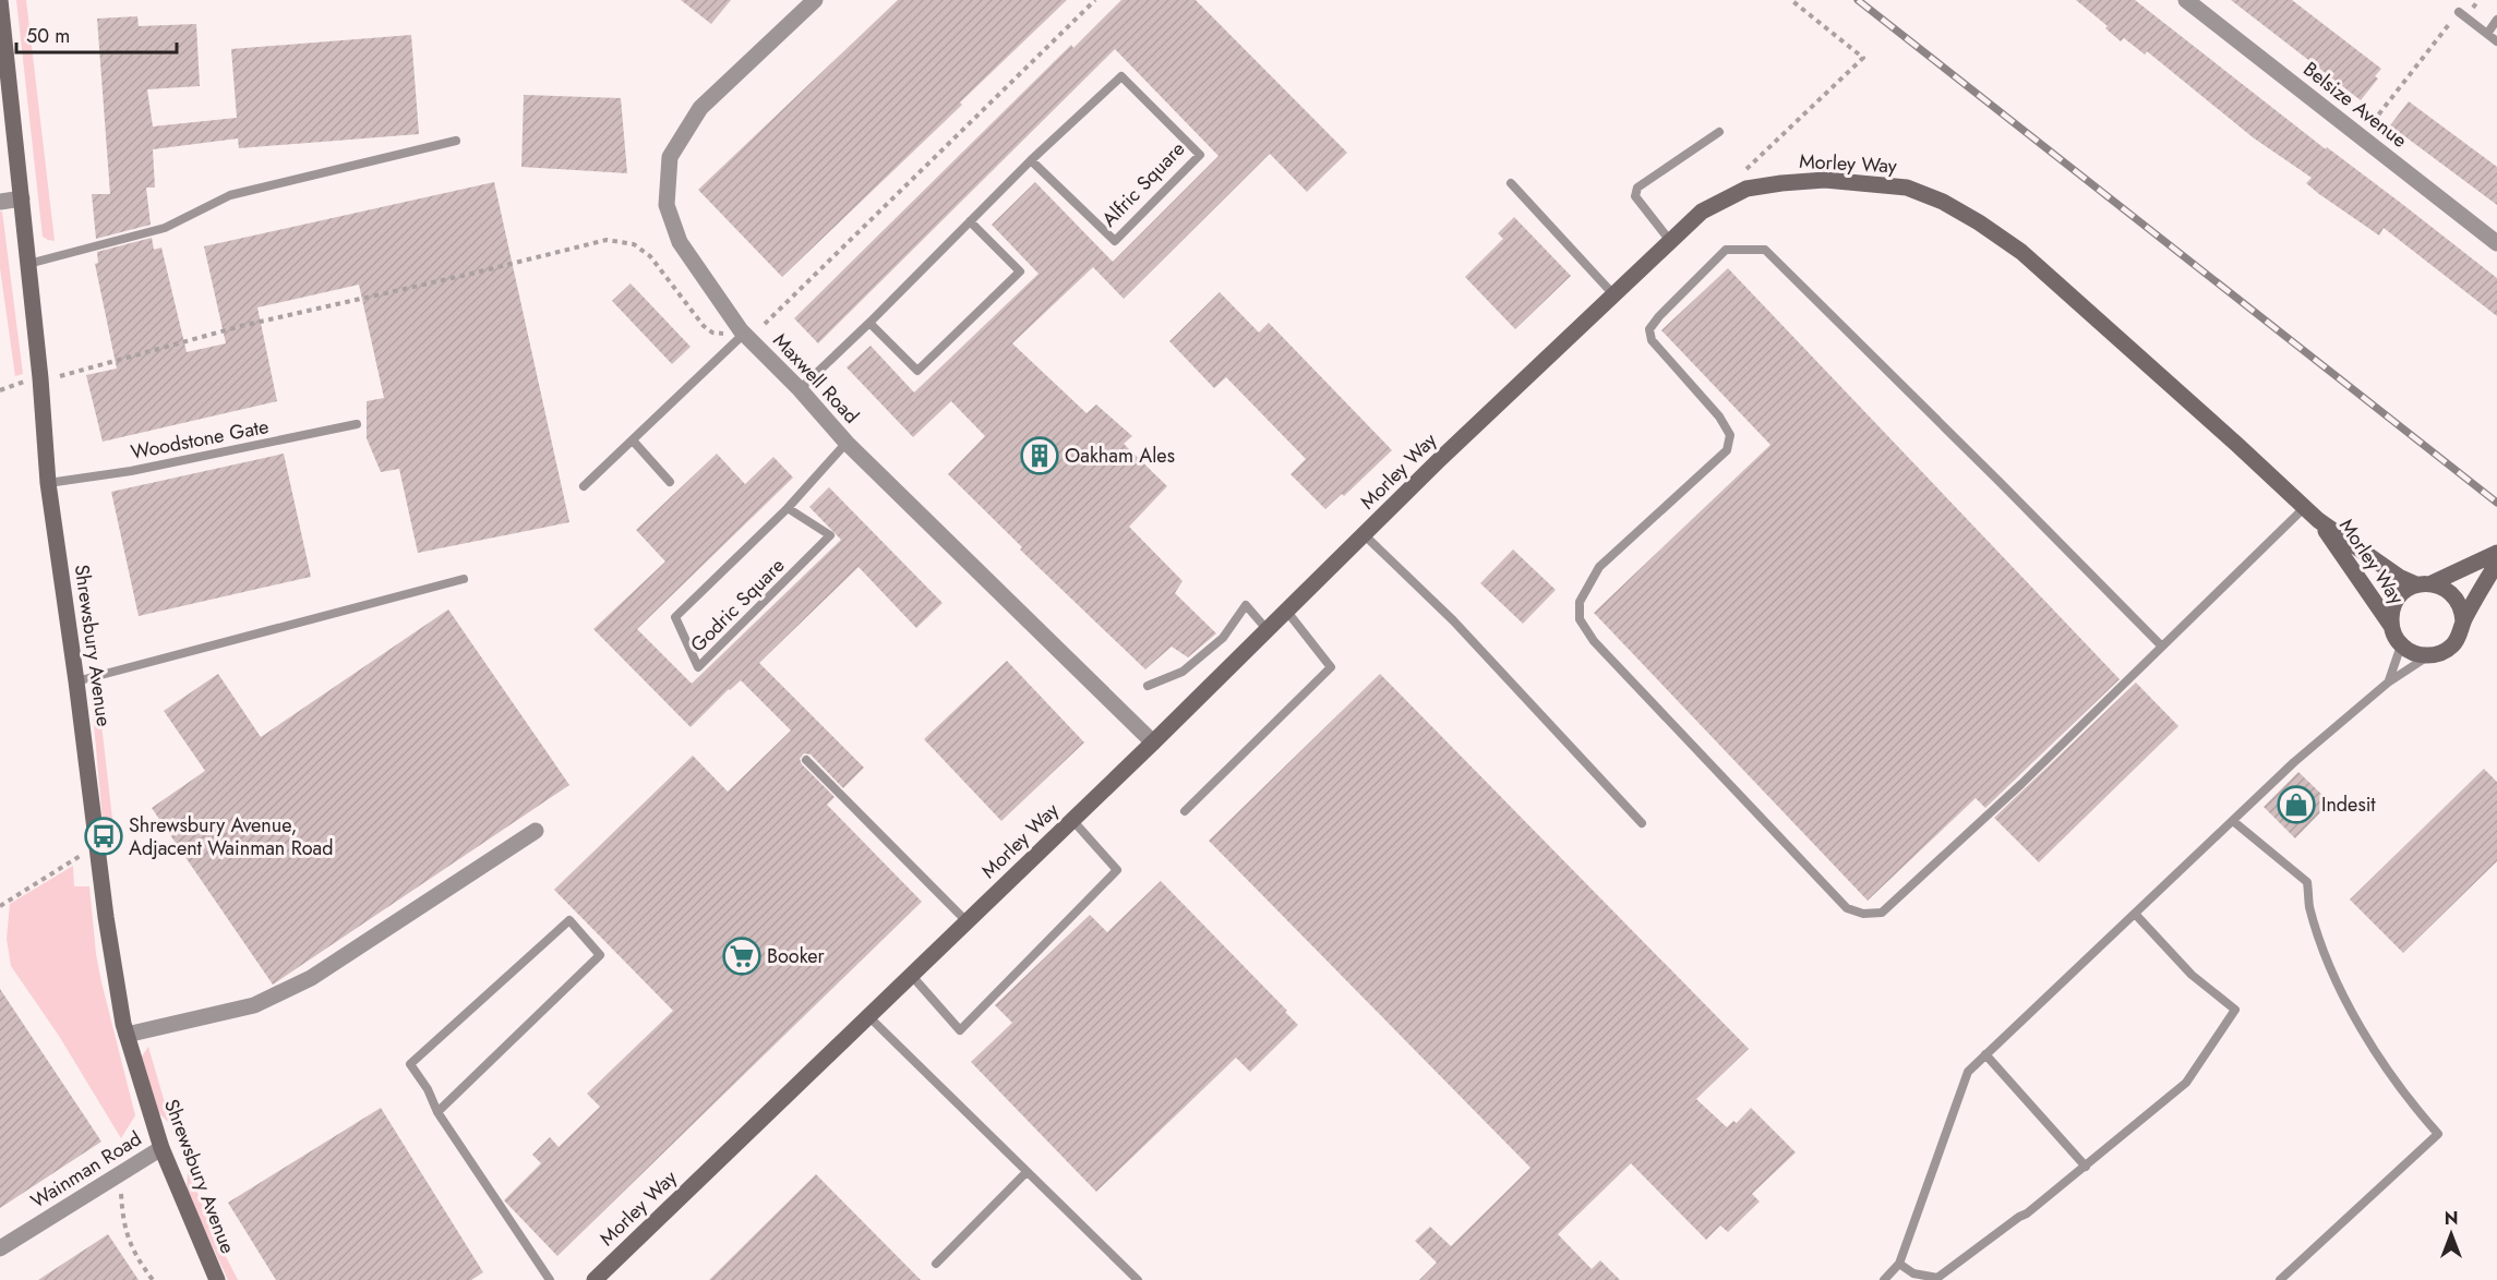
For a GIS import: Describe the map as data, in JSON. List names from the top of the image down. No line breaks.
{"streets":{"street":["Belsize Avenue","Morley Way","Maxwell Road","Shrewsbury Avenue","Wainman Road"],"lane":["Alfric Square","Woodstone Gate","Godric Square"]},"crossings":[["Morley Way","Maxwell Road"],["Alfric Square","Maxwell Road"],["Maxwell Road","Godric Square"],["Woodstone Gate","Shrewsbury Avenue"],["Shrewsbury Avenue","Wainman Road"]],"places":{"building":["Oakham Ales"],"shop":["Indesit"],"bus stop":["Shrewsbury Avenue, Adjacent Wainman Road"],"supermarket":["Booker"]},"scale_bar":"50 m","north":"top"}
